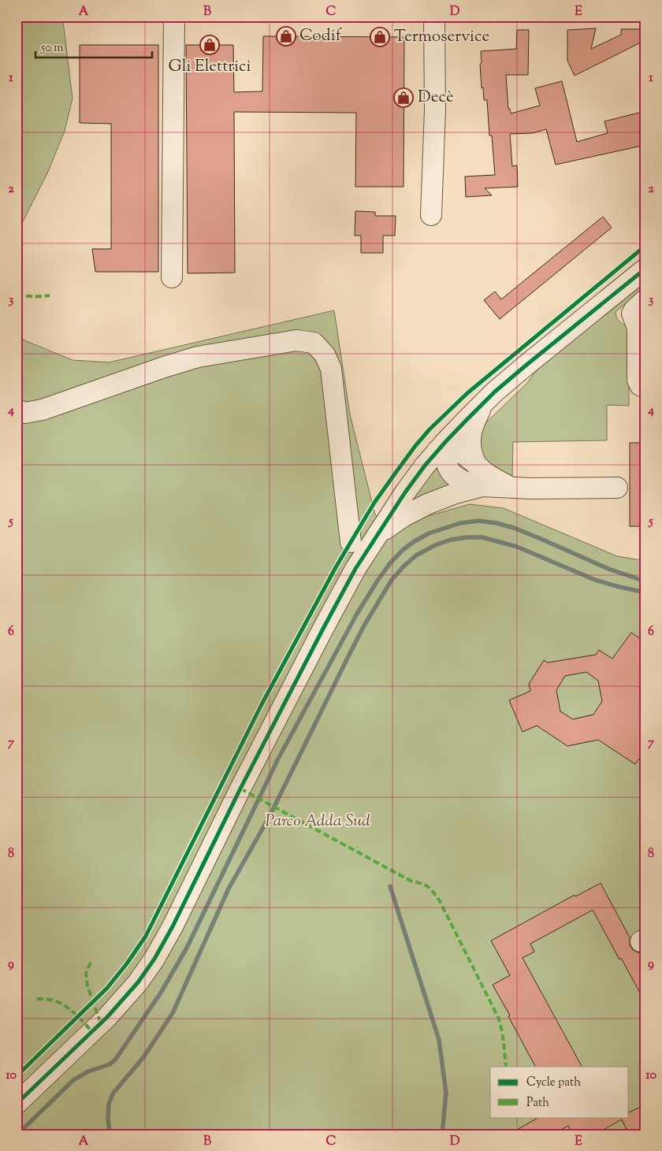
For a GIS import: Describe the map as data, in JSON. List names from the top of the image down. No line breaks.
{"parks":["Parco Adda Sud"],"places":{"shop":["Codif","Termoservice","Gli Elettrici","Decè"]},"legend":["Cycle path","Path"],"scale_bar":"50 m","grid":{"columns":["A","B","C","D","E"],"rows":["1","2","3","4","5","6","7","8","9","10"]}}
